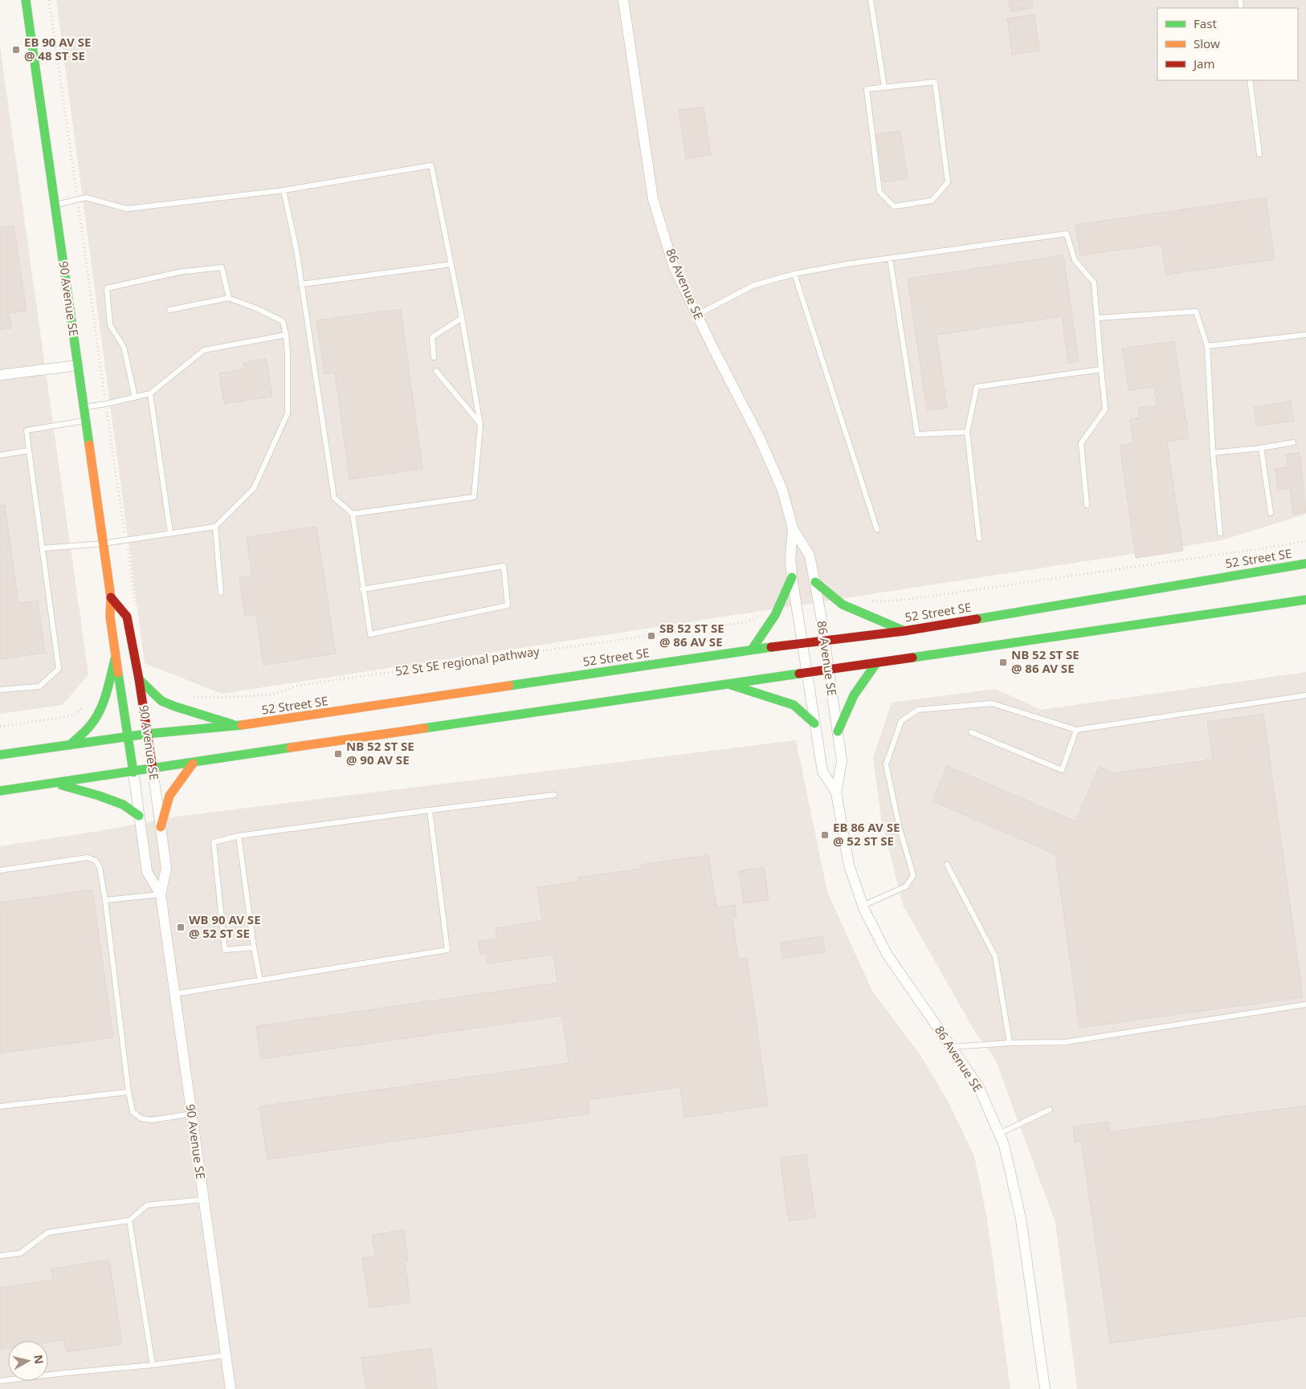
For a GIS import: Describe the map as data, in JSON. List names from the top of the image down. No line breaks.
{"streets":{"main road":["90 Avenue SE","52 Street SE"],"street":["86 Avenue SE"],"path":["52 St SE regional pathway"]},"crossings":[["86 Avenue SE","52 Street SE"],["90 Avenue SE","52 Street SE"]],"places":{"transit":["EB 90 AV SE @ 48 ST SE","SB 52 ST SE @ 86 AV SE","NB 52 ST SE @ 86 AV SE","NB 52 ST SE @ 90 AV SE","EB 86 AV SE @ 52 ST SE","WB 90 AV SE @ 52 ST SE"]},"legend":["Fast","Slow","Jam"],"north":"right"}
